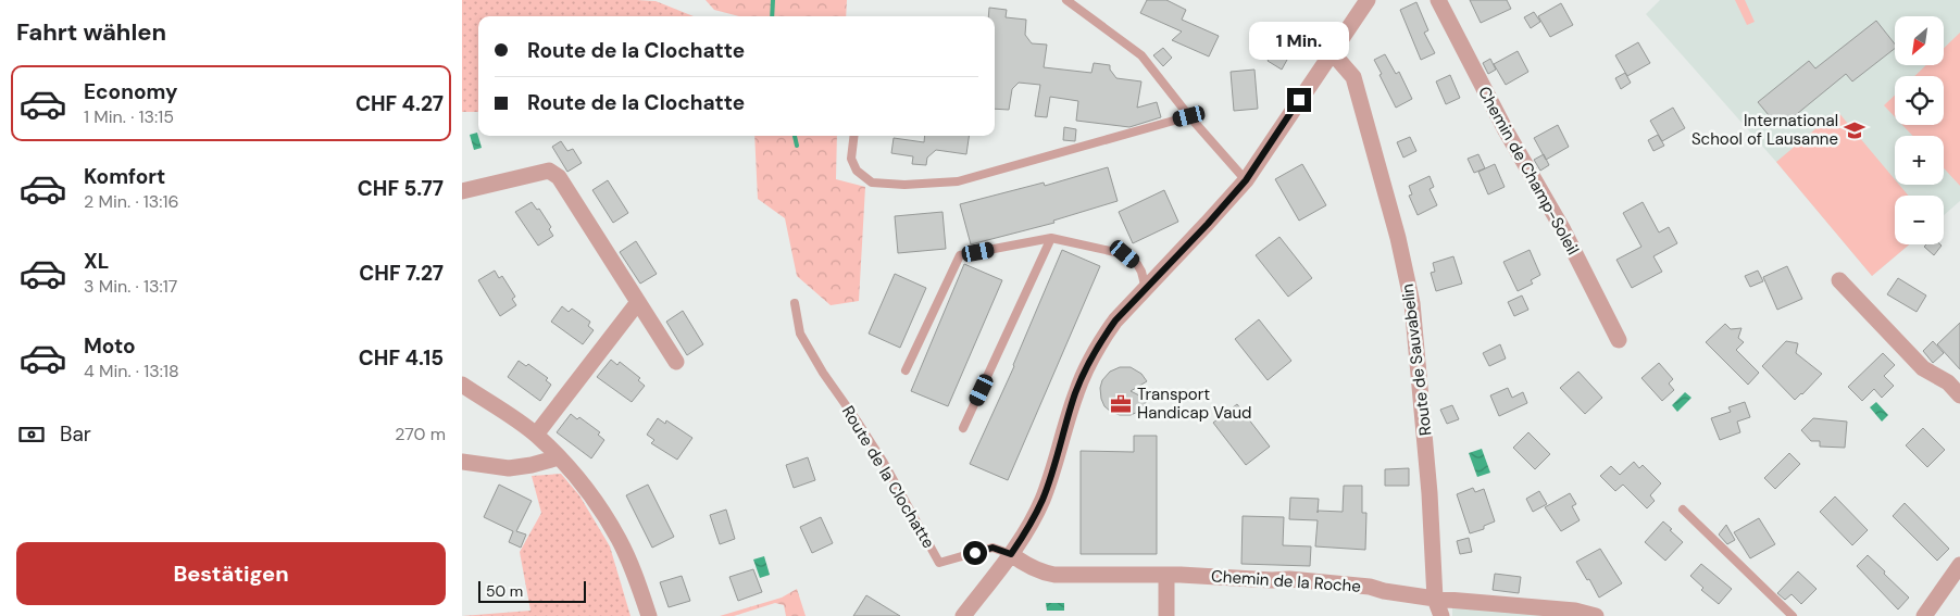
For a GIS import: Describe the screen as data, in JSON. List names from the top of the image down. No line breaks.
{"streets":{"street":["Chemin de Champ-Soleil","Route de Sauvabelin","Chemin de la Roche"],"lane":["Route de la Clochatte"]},"crossings":[["Route de Sauvabelin","Chemin de la Roche"],["Route de la Clochatte","Chemin de la Roche"]],"places":{"school or university":["International School of Lausanne"],"office":["Transport Handicap Vaud"]},"scale_bar":"50 m","north":"bottom left","page":{"heading":"Fahrt wählen","map_buttons":["+","−"],"banner":["Route de la Clochatte","Route de la Clochatte"],"bubble":"1 Min.","list":[{"name":"Economy","note":"1 Min. · 13:15","value":"CHF 4.27"},{"name":"Komfort","note":"2 Min. · 13:16","value":"CHF 5.77"},{"name":"XL","note":"3 Min. · 13:17","value":"CHF 7.27"},{"name":"Moto","note":"4 Min. · 13:18","value":"CHF 4.15"}],"pay":["Bar","270 m"],"buttons":"Bestätigen","scale":"50 m"}}
